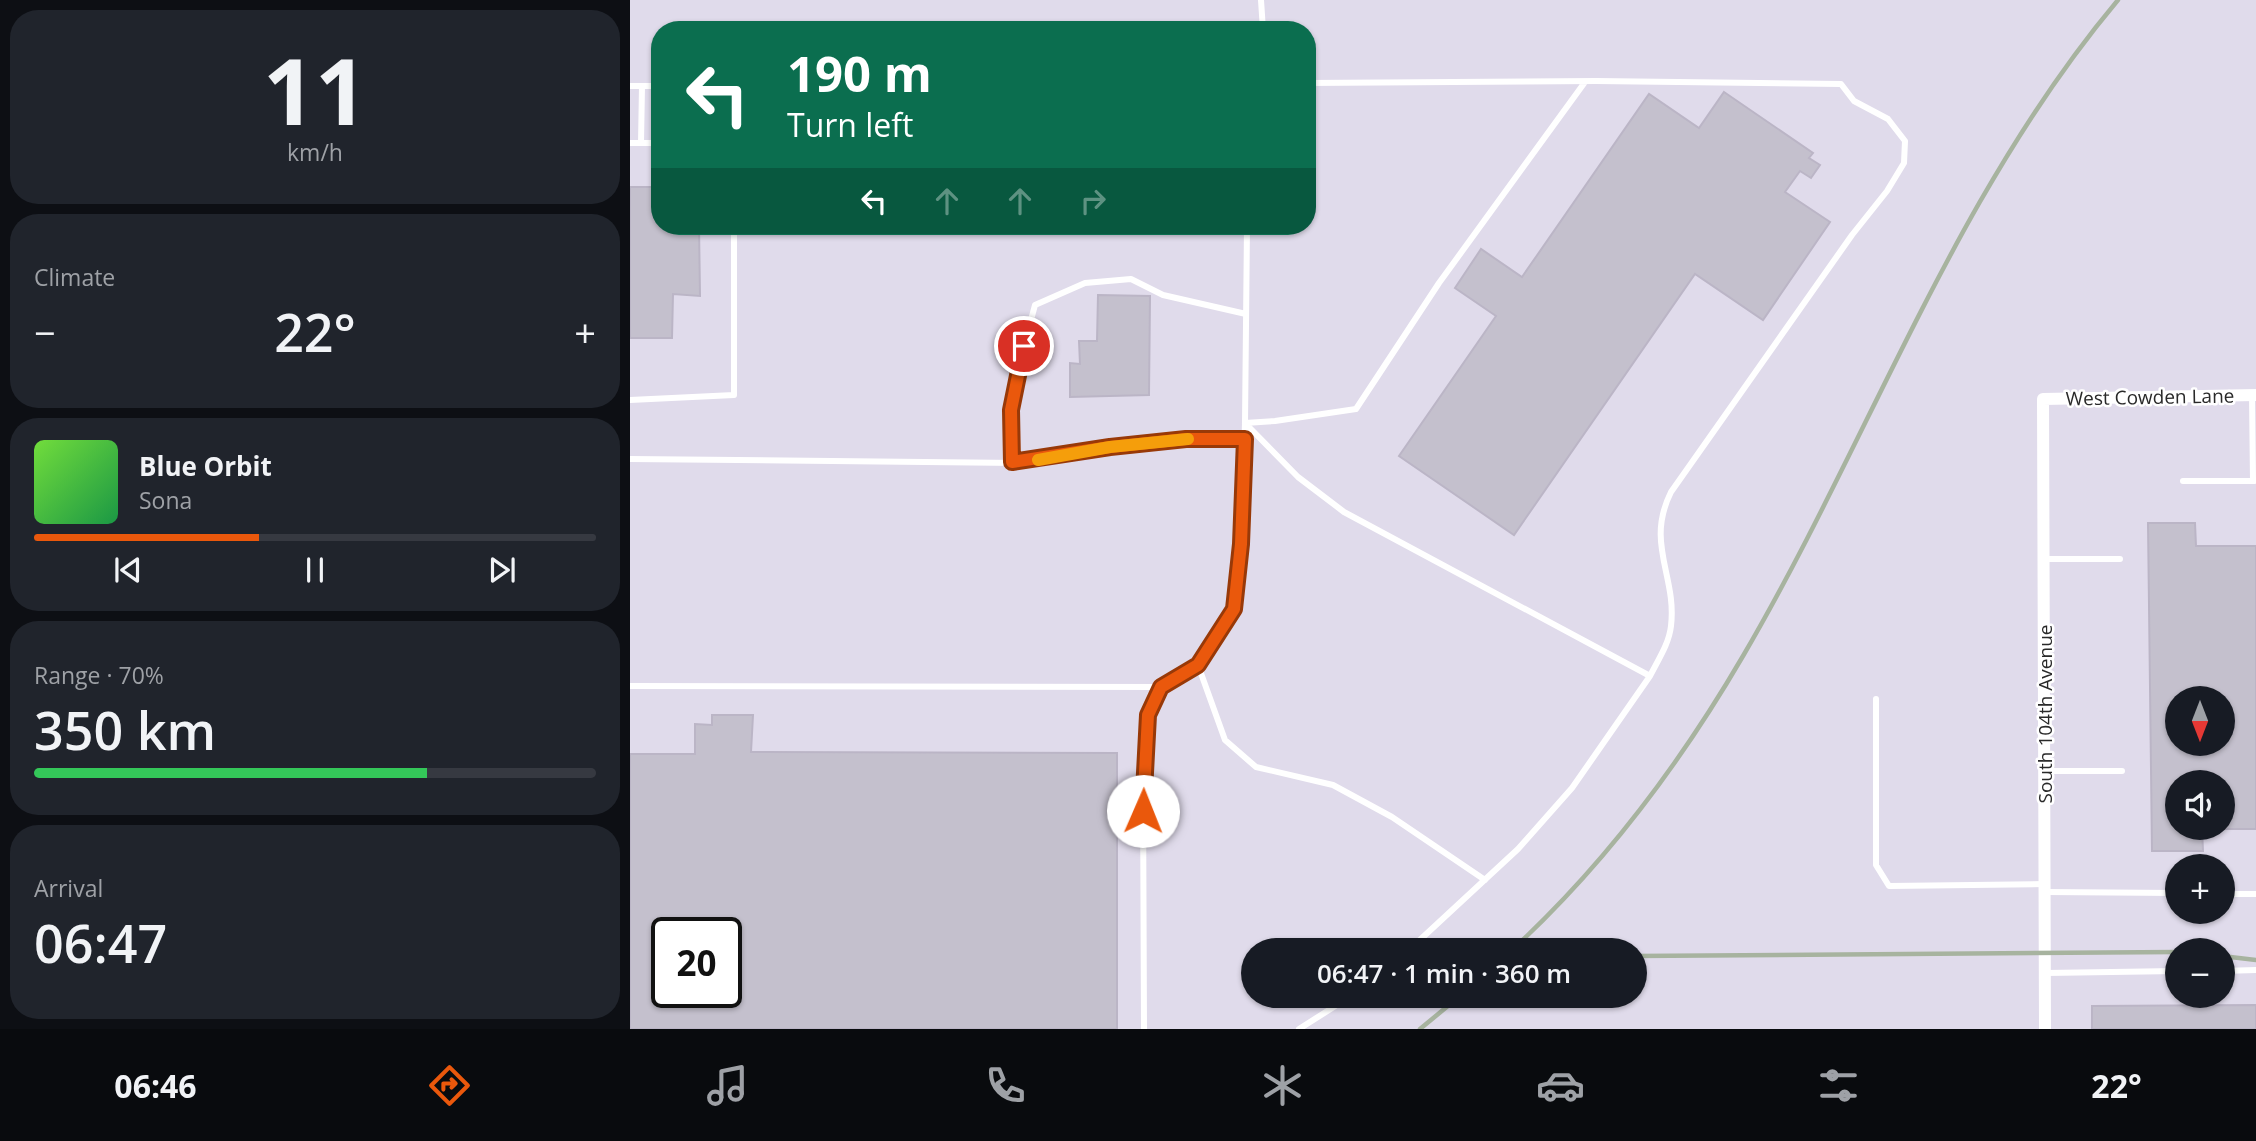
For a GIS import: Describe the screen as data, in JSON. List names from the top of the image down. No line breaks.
{"streets":{"street":["West Cowden Lane","South 104th Avenue"]},"crossings":[["West Cowden Lane","South 104th Avenue"]],"north":"bottom","page":{"tile":[["11","km/h"],"Climate",["Range · 70%","350 km"],["Arrival","06:47"]],"turn":["190 m","Turn left"],"heat":["−","22°","+"],"song":["Blue Orbit","Sona"],"map_buttons":["+","−"],"limit":"20","trip":"06:47 · 1 min · 360 m","tabs":["06:46","22°"]}}
